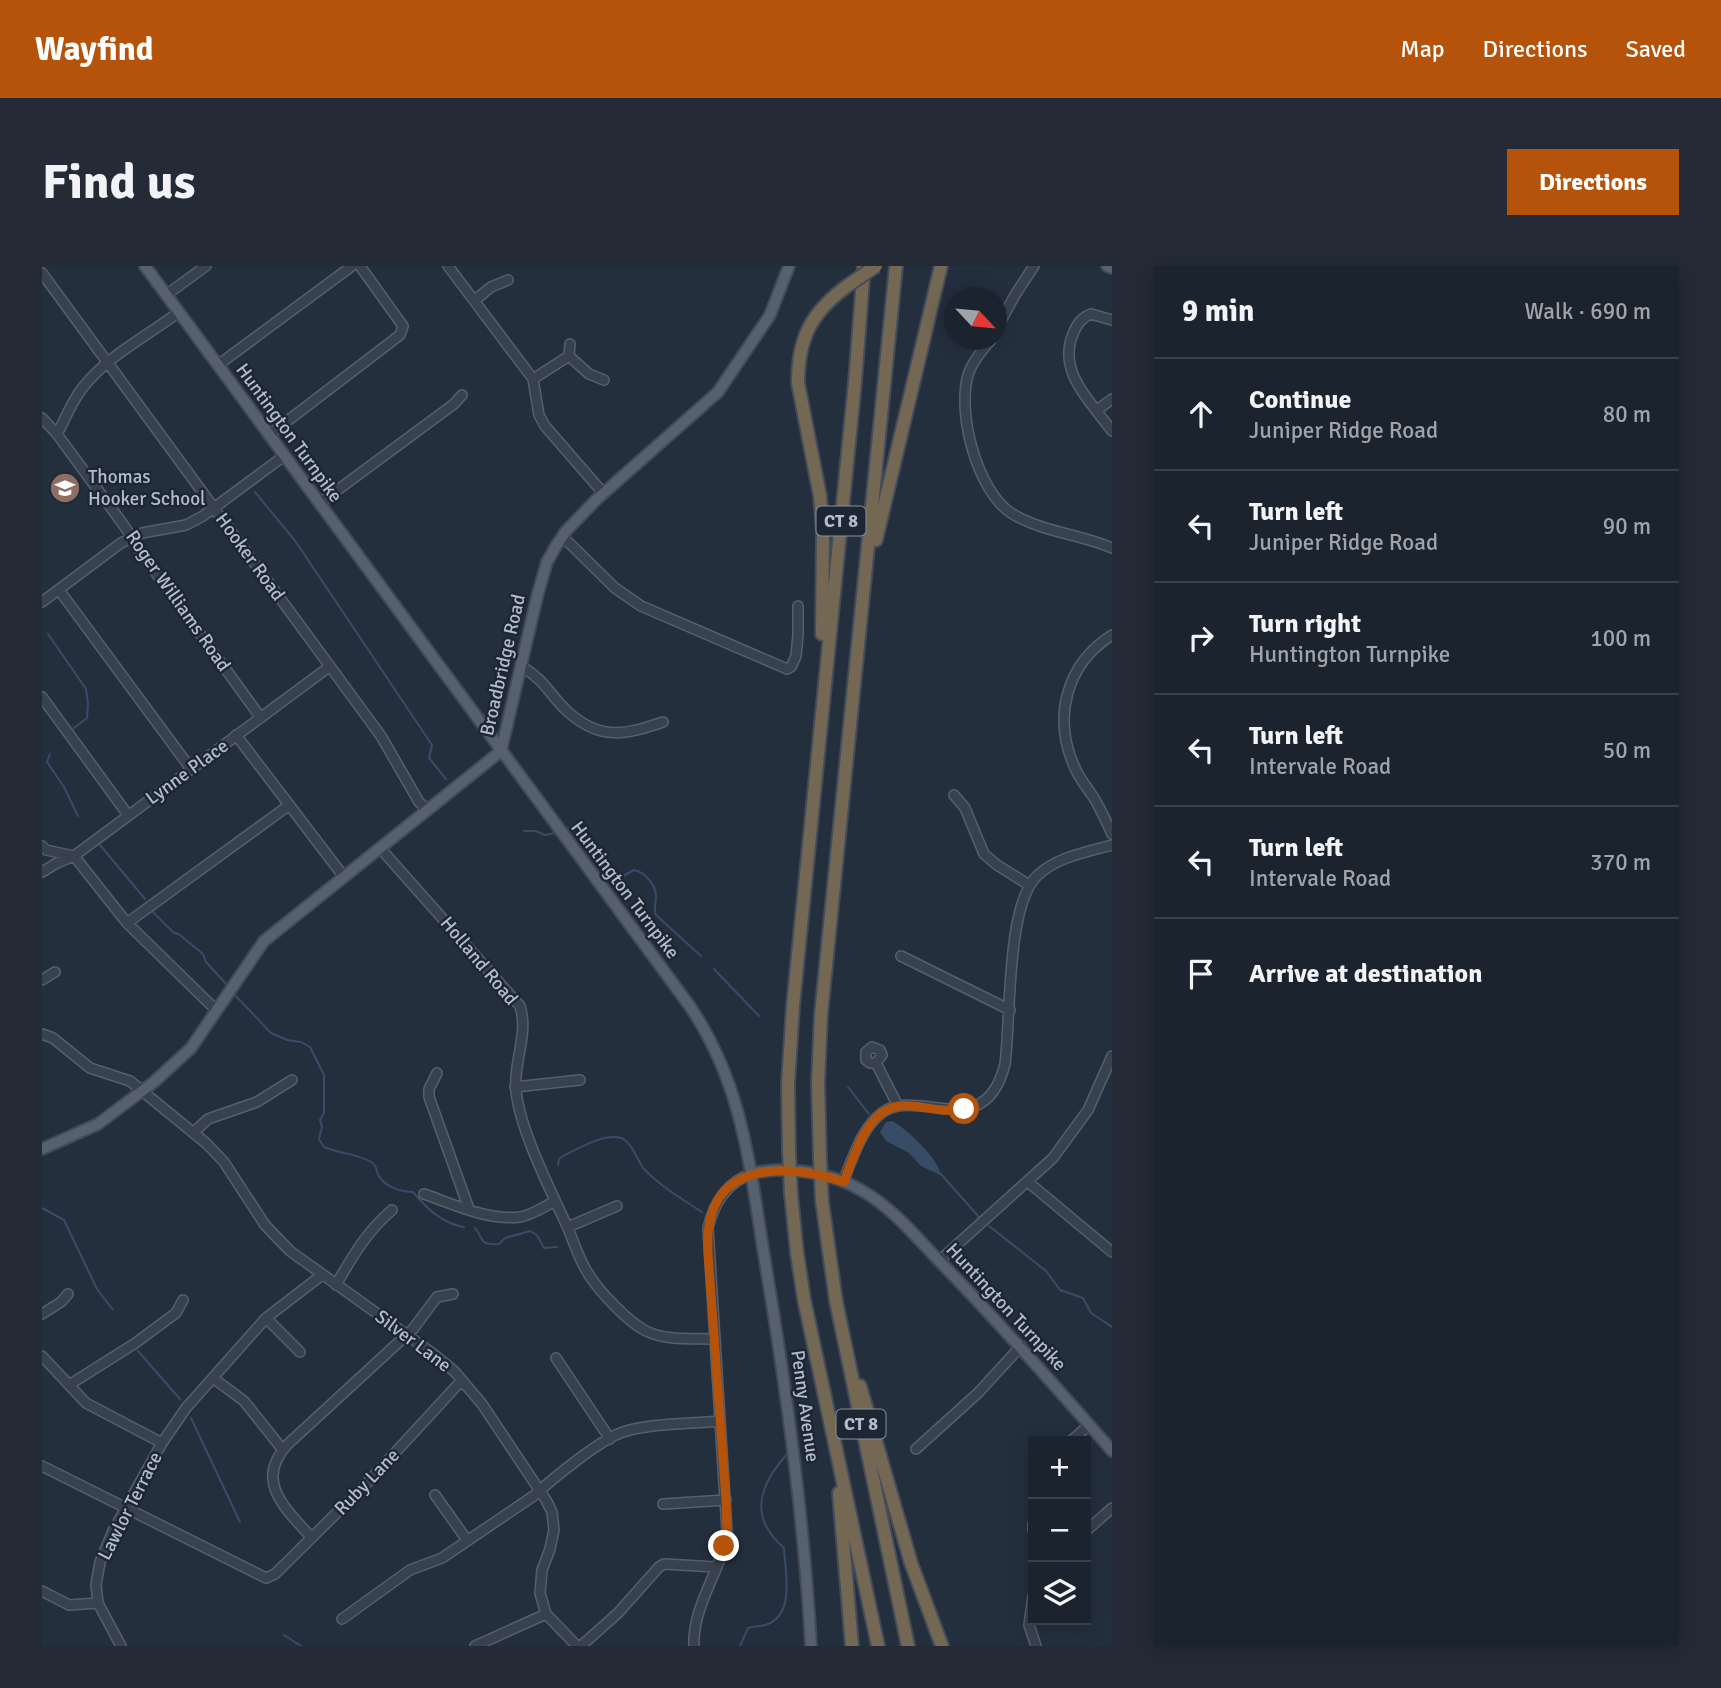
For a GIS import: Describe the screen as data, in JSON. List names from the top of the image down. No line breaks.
{"streets":{"highway":["CT 8"],"main road":["Huntington Turnpike","Broadbridge Road","Penny Avenue"],"street":["Hooker Road","Roger Williams Road","Lynne Place","Holland Road","Silver Lane","Ruby Lane","Lawlor Terrace"]},"crossings":[["Huntington Turnpike","Broadbridge Road"],["Huntington Turnpike","Penny Avenue"],["Hooker Road","Broadbridge Road"],["Hooker Road","Lynne Place"],["Roger Williams Road","Lynne Place"],["Broadbridge Road","Holland Road"],["Broadbridge Road","Silver Lane"],["Silver Lane","Ruby Lane"],["Silver Lane","Lawlor Terrace"],["Ruby Lane","Lawlor Terrace"]],"places":{"school or university":["Thomas Hooker School"]},"north":"bottom right","page":{"header":"Wayfind","nav":["Map","Directions","Saved"],"buttons":"Directions","title":"Find us","heading":["9 min","Walk · 690 m"],"list":[["Continue","Juniper Ridge Road","80 m"],["Turn left","Juniper Ridge Road","90 m"],["Turn right","Huntington Turnpike","100 m"],["Turn left","Intervale Road","50 m"],["Turn left","Intervale Road","370 m"],"Arrive at destination"],"map_buttons":["+","−"]}}
